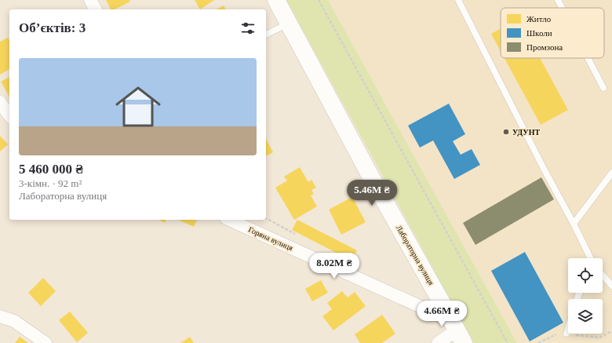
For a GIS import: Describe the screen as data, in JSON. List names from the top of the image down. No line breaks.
{"streets":{"main road":["Лабораторна вулиця"],"street":["Горяна вулиця"]},"crossings":[["Горяна вулиця","Лабораторна вулиця"]],"places":["УДУНТ"],"legend":["Житло","Школи","Промзона"],"page":{"heading":"Об’єктів: 3","list":[{"name":"5 460 000 ₴","note":"3-кімн. · 92 m² · Лабораторна вулиця"}],"price":["5.46M ₴","8.02M ₴","4.66M ₴"]}}
